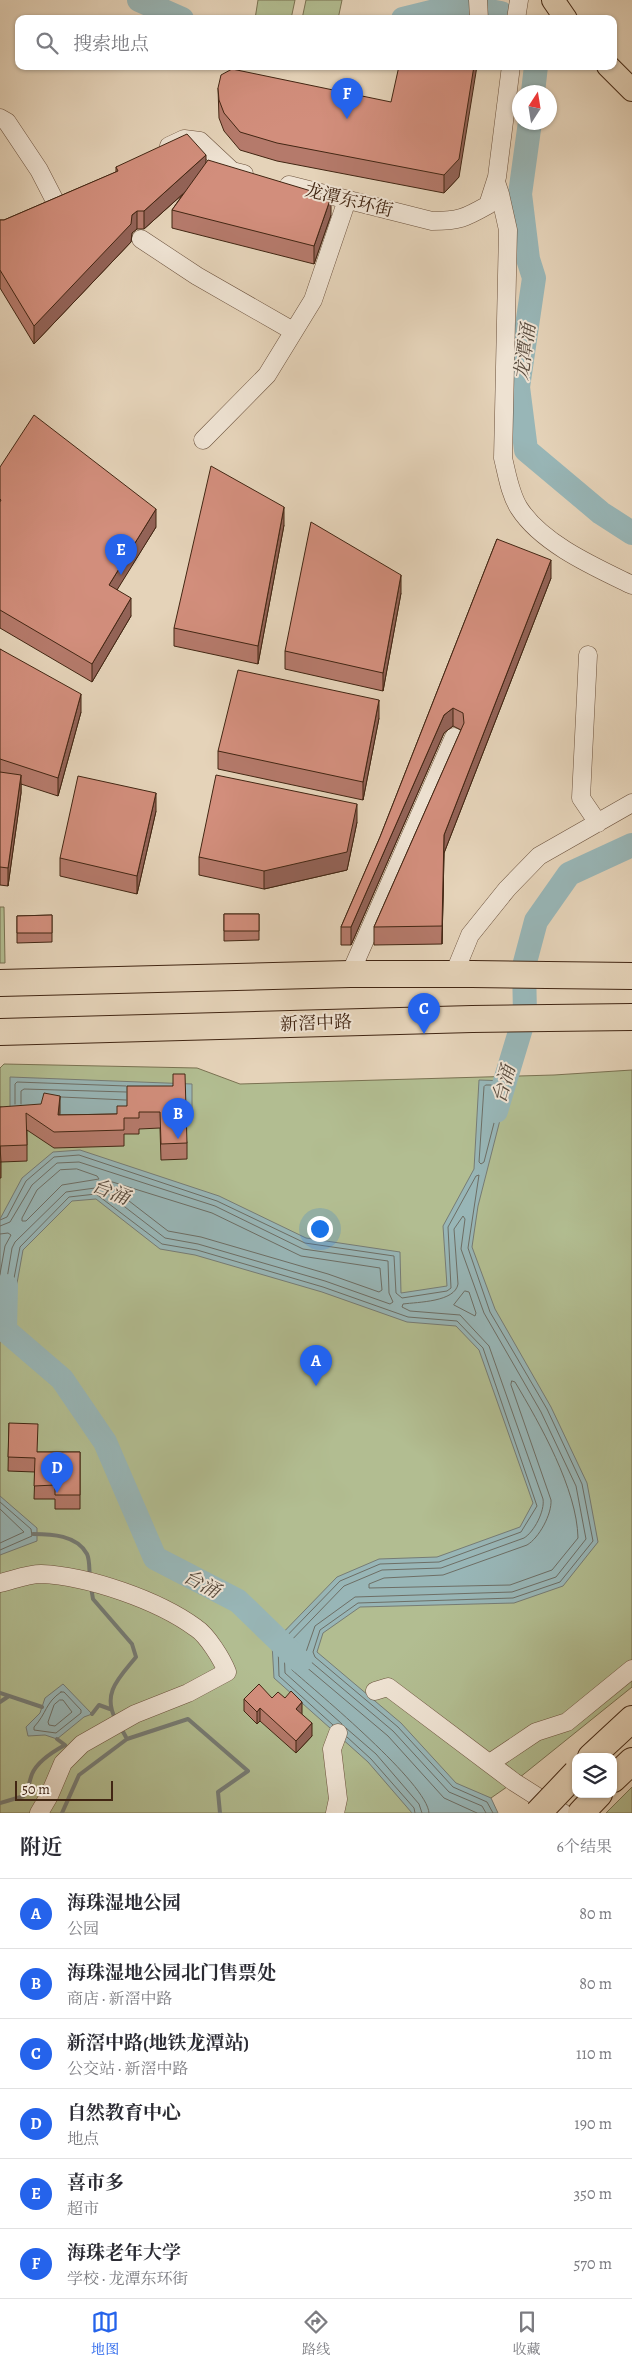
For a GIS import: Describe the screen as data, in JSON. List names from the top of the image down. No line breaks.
{"streets":{"highway":["新滘中路"],"street":["龙潭东环街"]},"water":["龙潭涌","台涌"],"scale_bar":"50 m","north":"top","page":{"search":"搜索地点","pins":["F","E","C","B","A","D"],"scale":"50 m","heading":["附近","6个结果"],"list":[{"mark":"A","name":"海珠湿地公园","note":"公园","value":"80 m"},{"mark":"B","name":"海珠湿地公园北门售票处","note":"商店 · 新滘中路","value":"80 m"},{"mark":"C","name":"新滘中路(地铁龙潭站)","note":"公交站 · 新滘中路","value":"110 m"},{"mark":"D","name":"自然教育中心","note":"地点","value":"190 m"},{"mark":"E","name":"喜市多","note":"超市","value":"350 m"},{"mark":"F","name":"海珠老年大学","note":"学校 · 龙潭东环街","value":"570 m"}],"nav":["地图","路线","收藏"]}}
